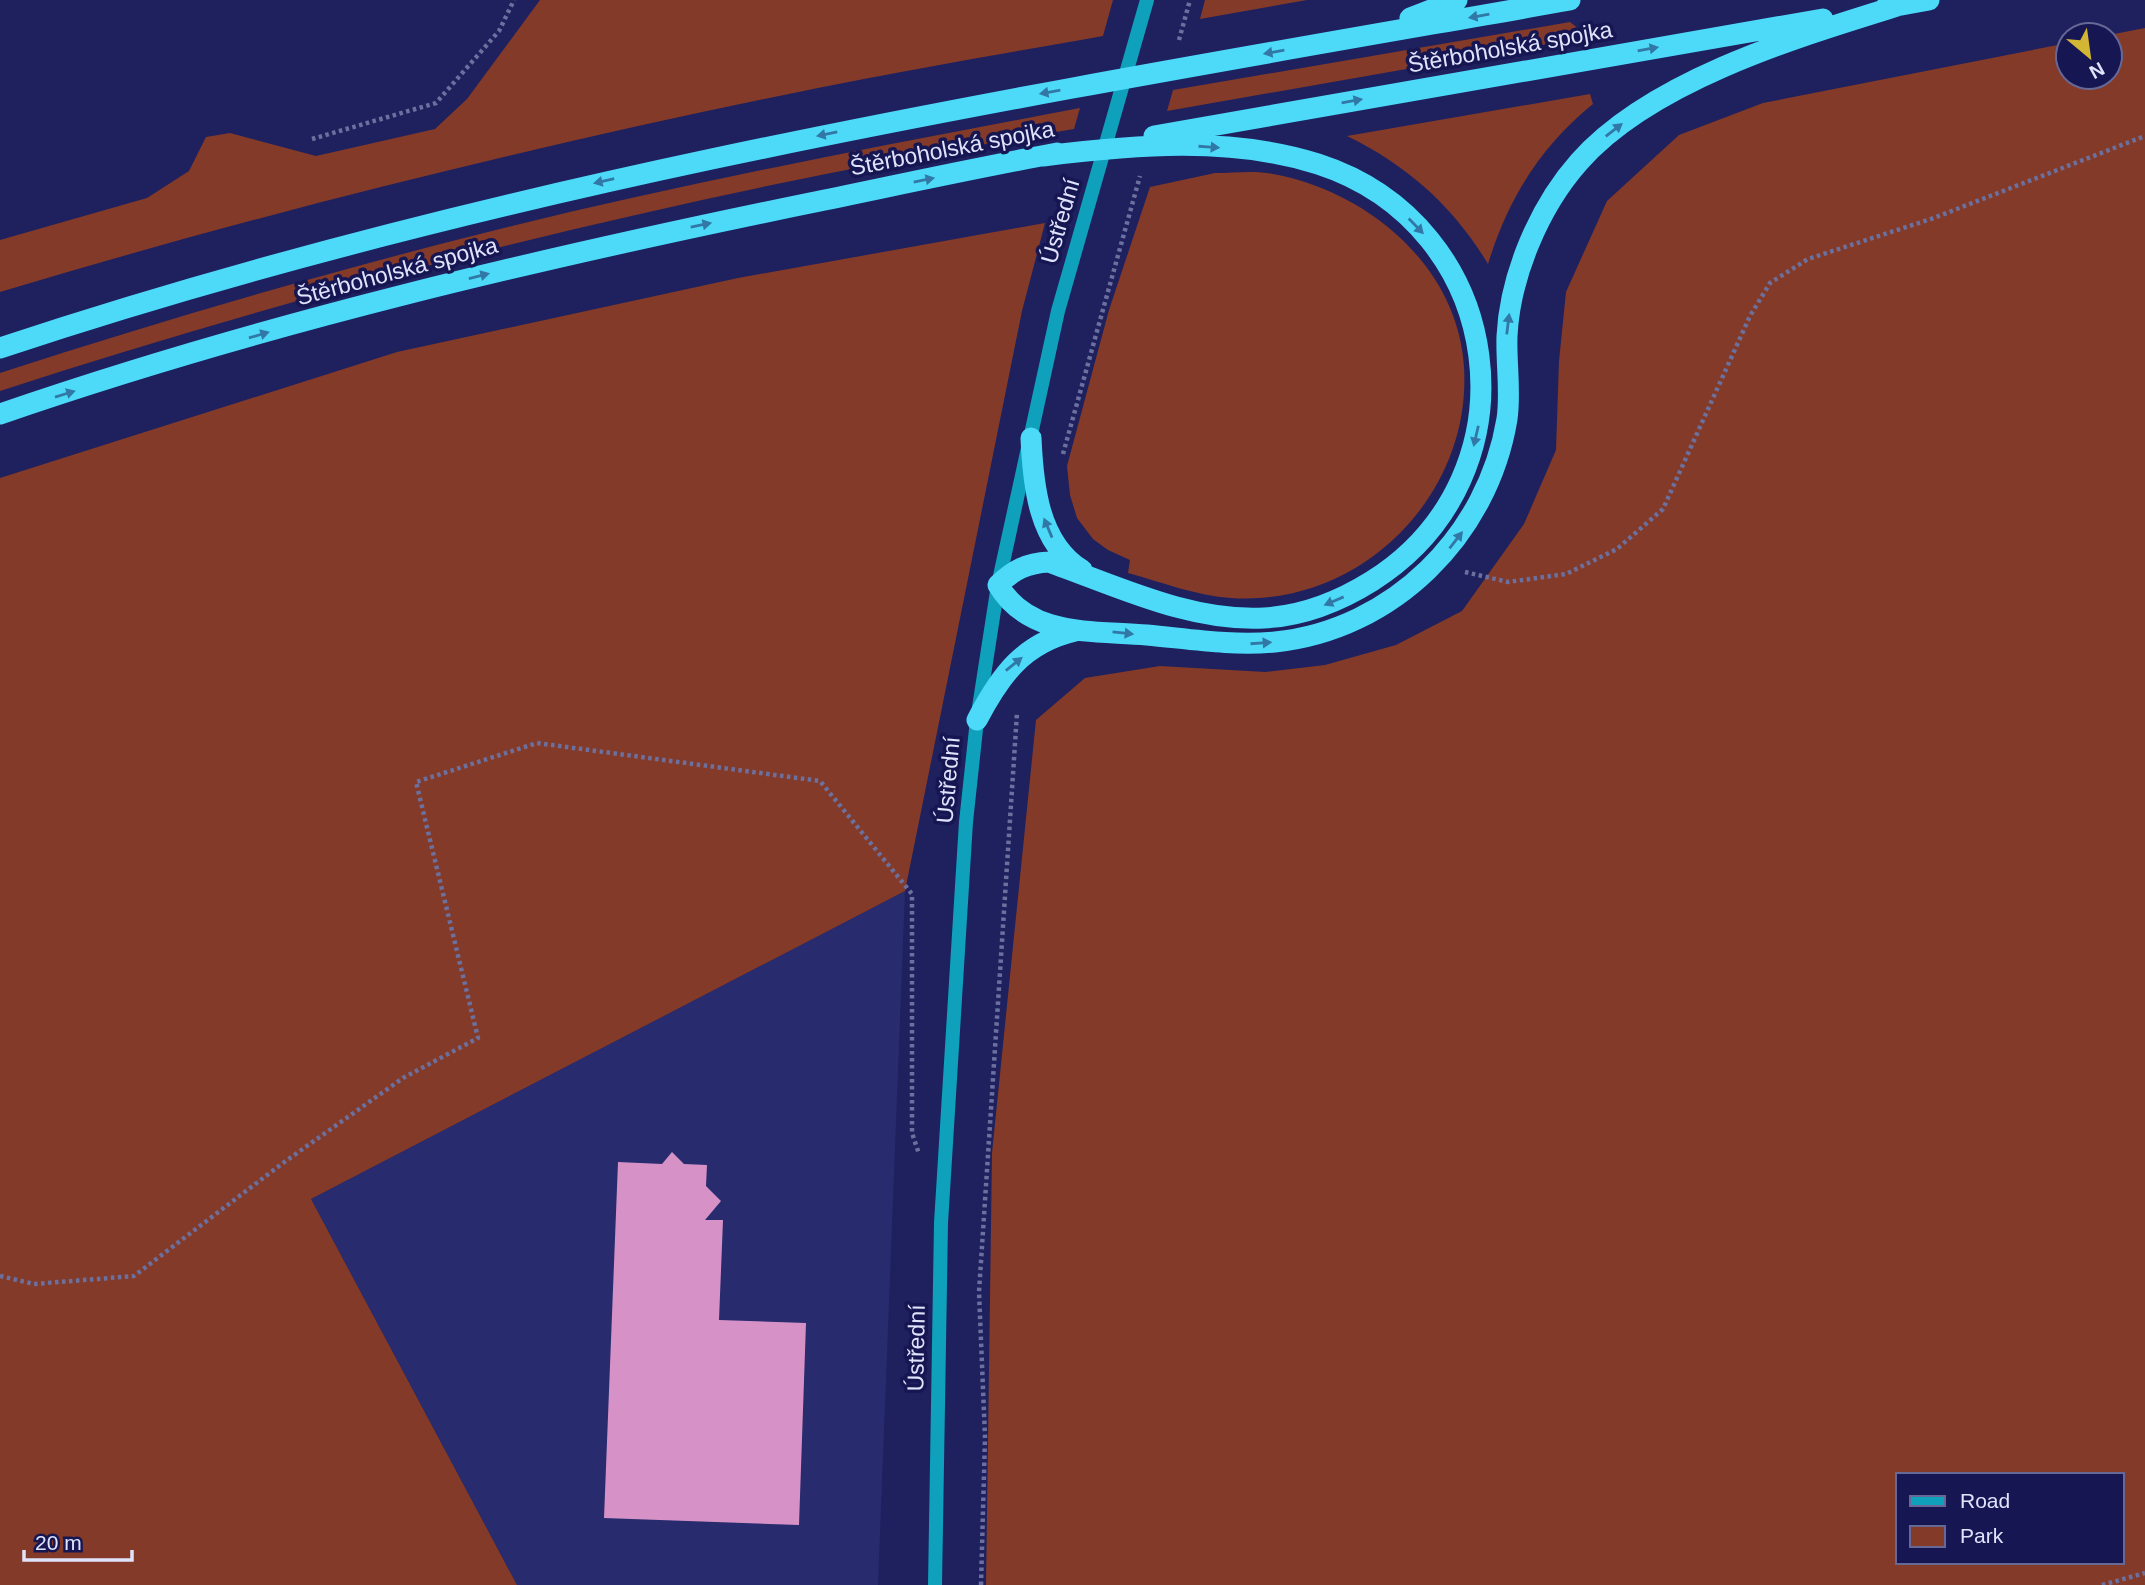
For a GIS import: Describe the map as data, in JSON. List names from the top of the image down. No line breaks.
{"streets":{"highway":["Štěrboholská spojka"],"street":["Ústřední"]},"legend":["Road","Park"],"scale_bar":"20 m","north":"bottom right"}
